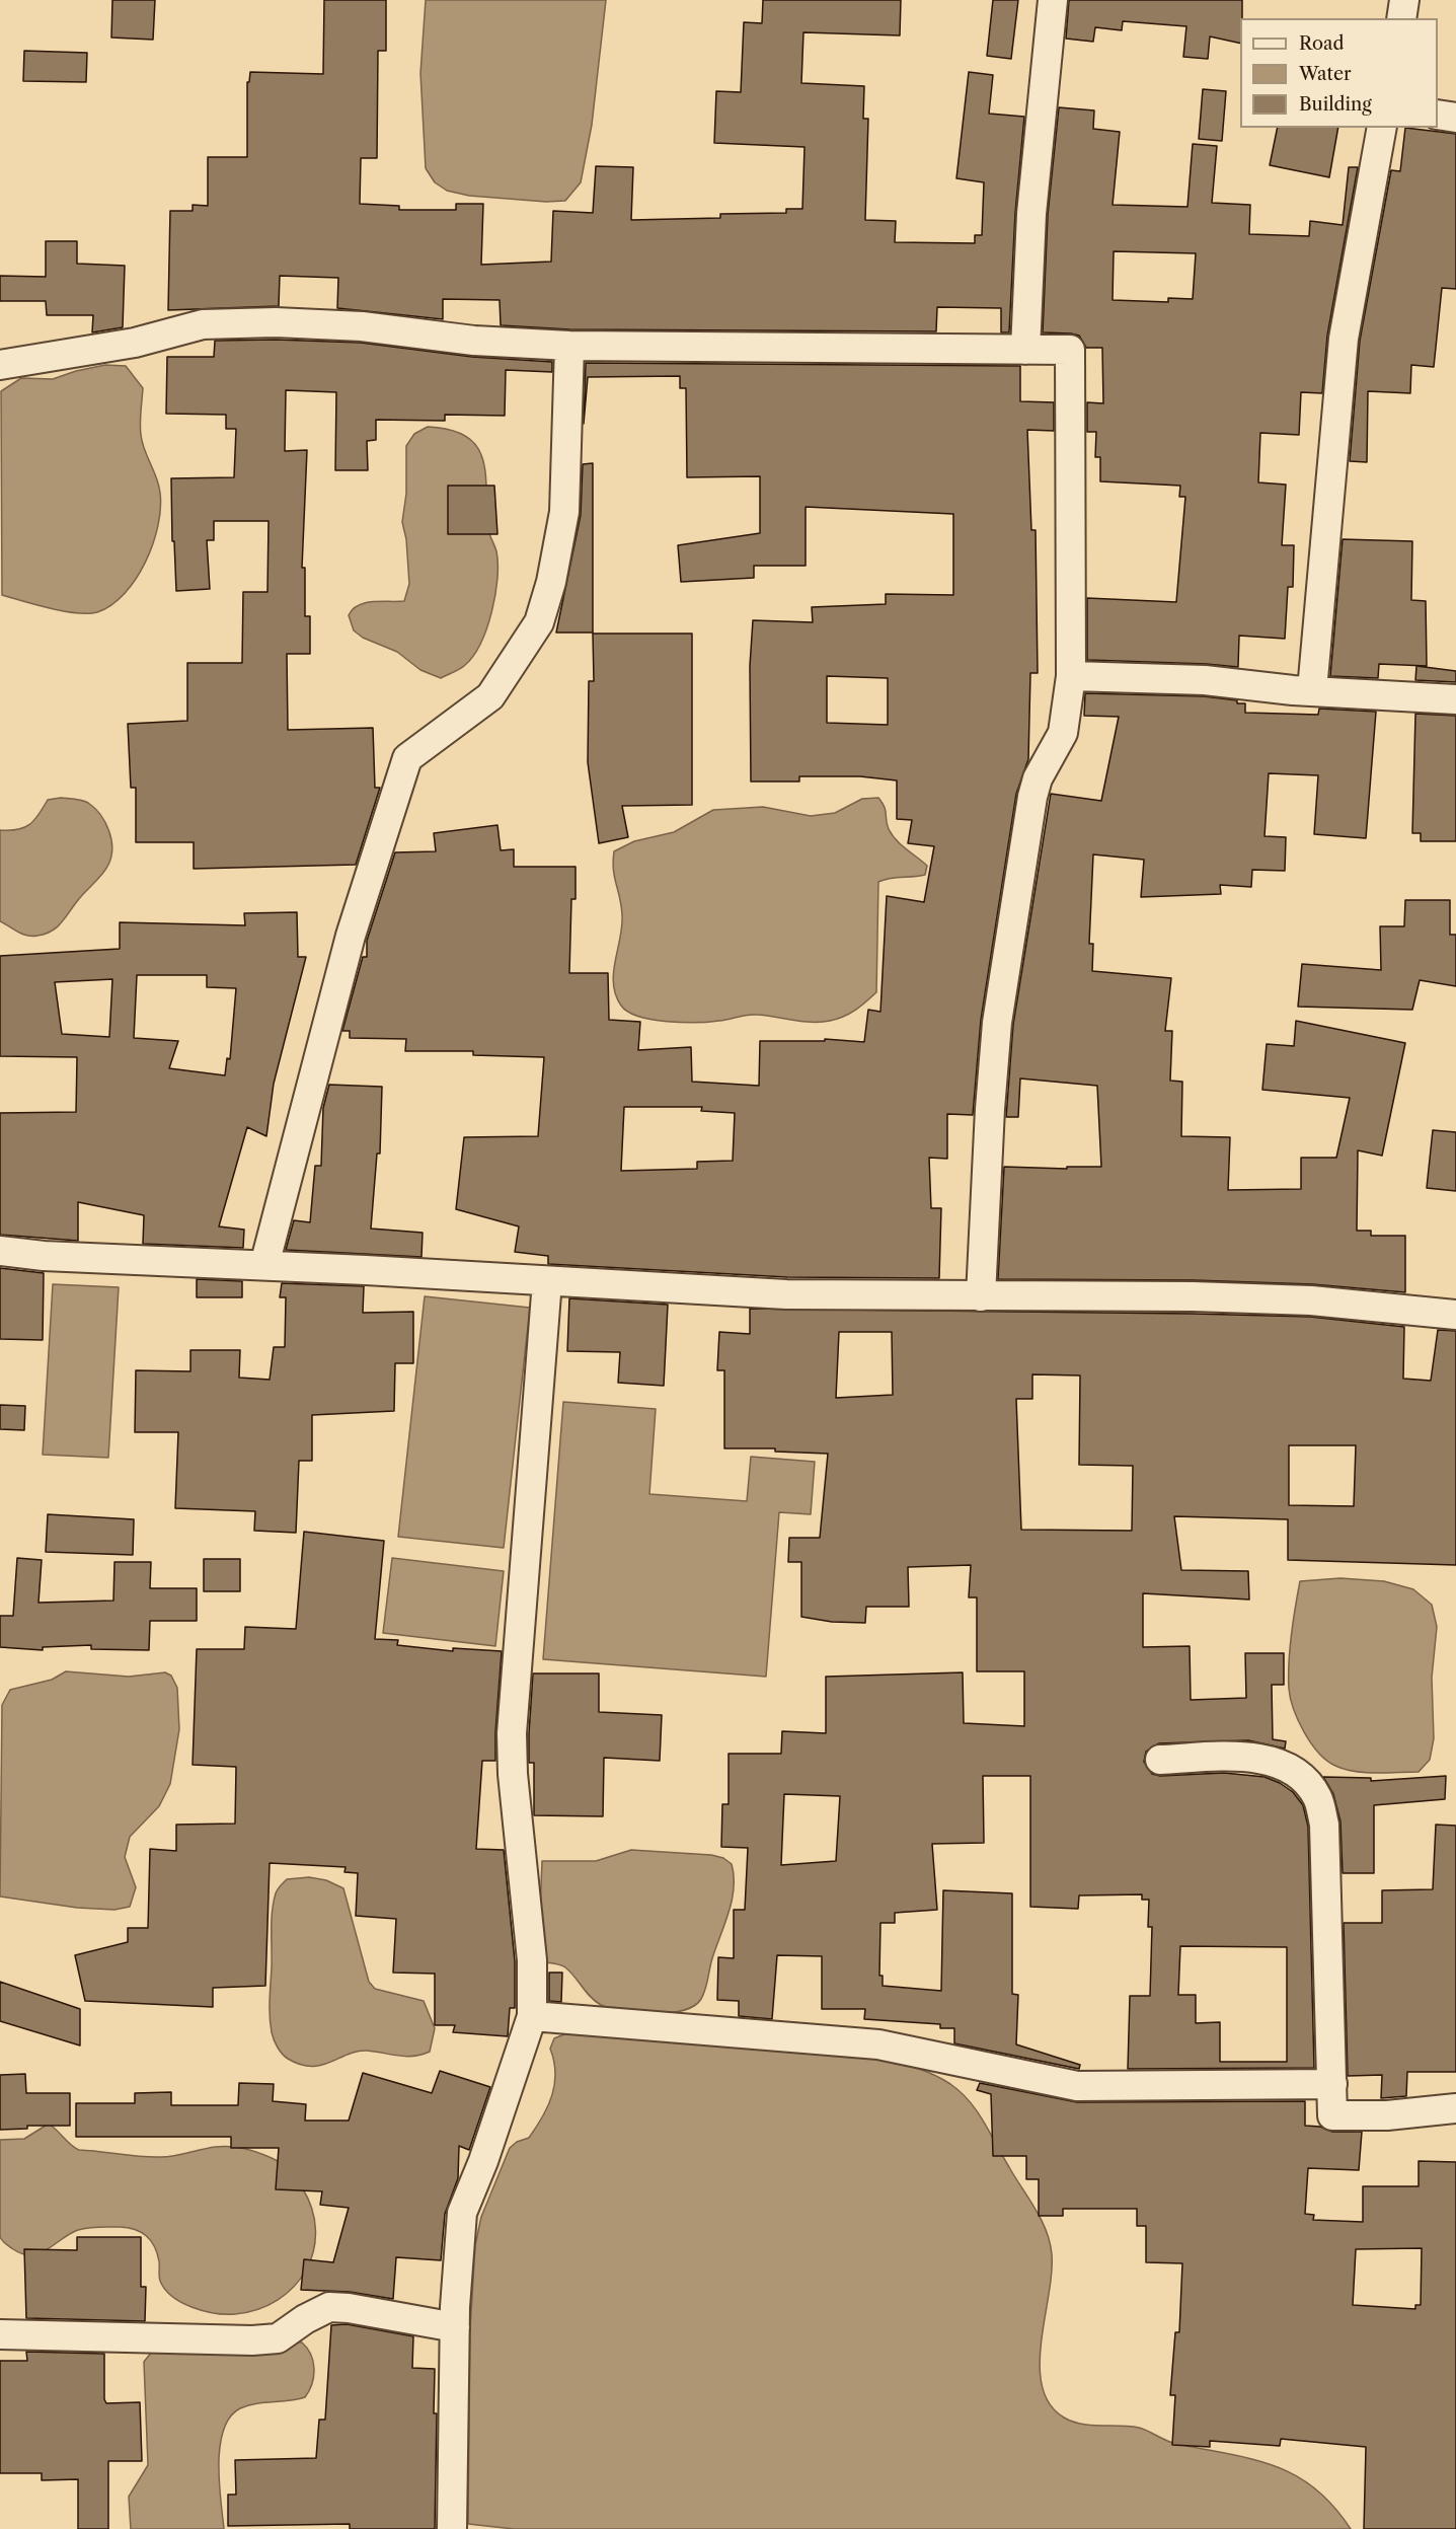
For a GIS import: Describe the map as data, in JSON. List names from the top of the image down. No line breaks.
{"legend":["Road","Water","Building"]}
